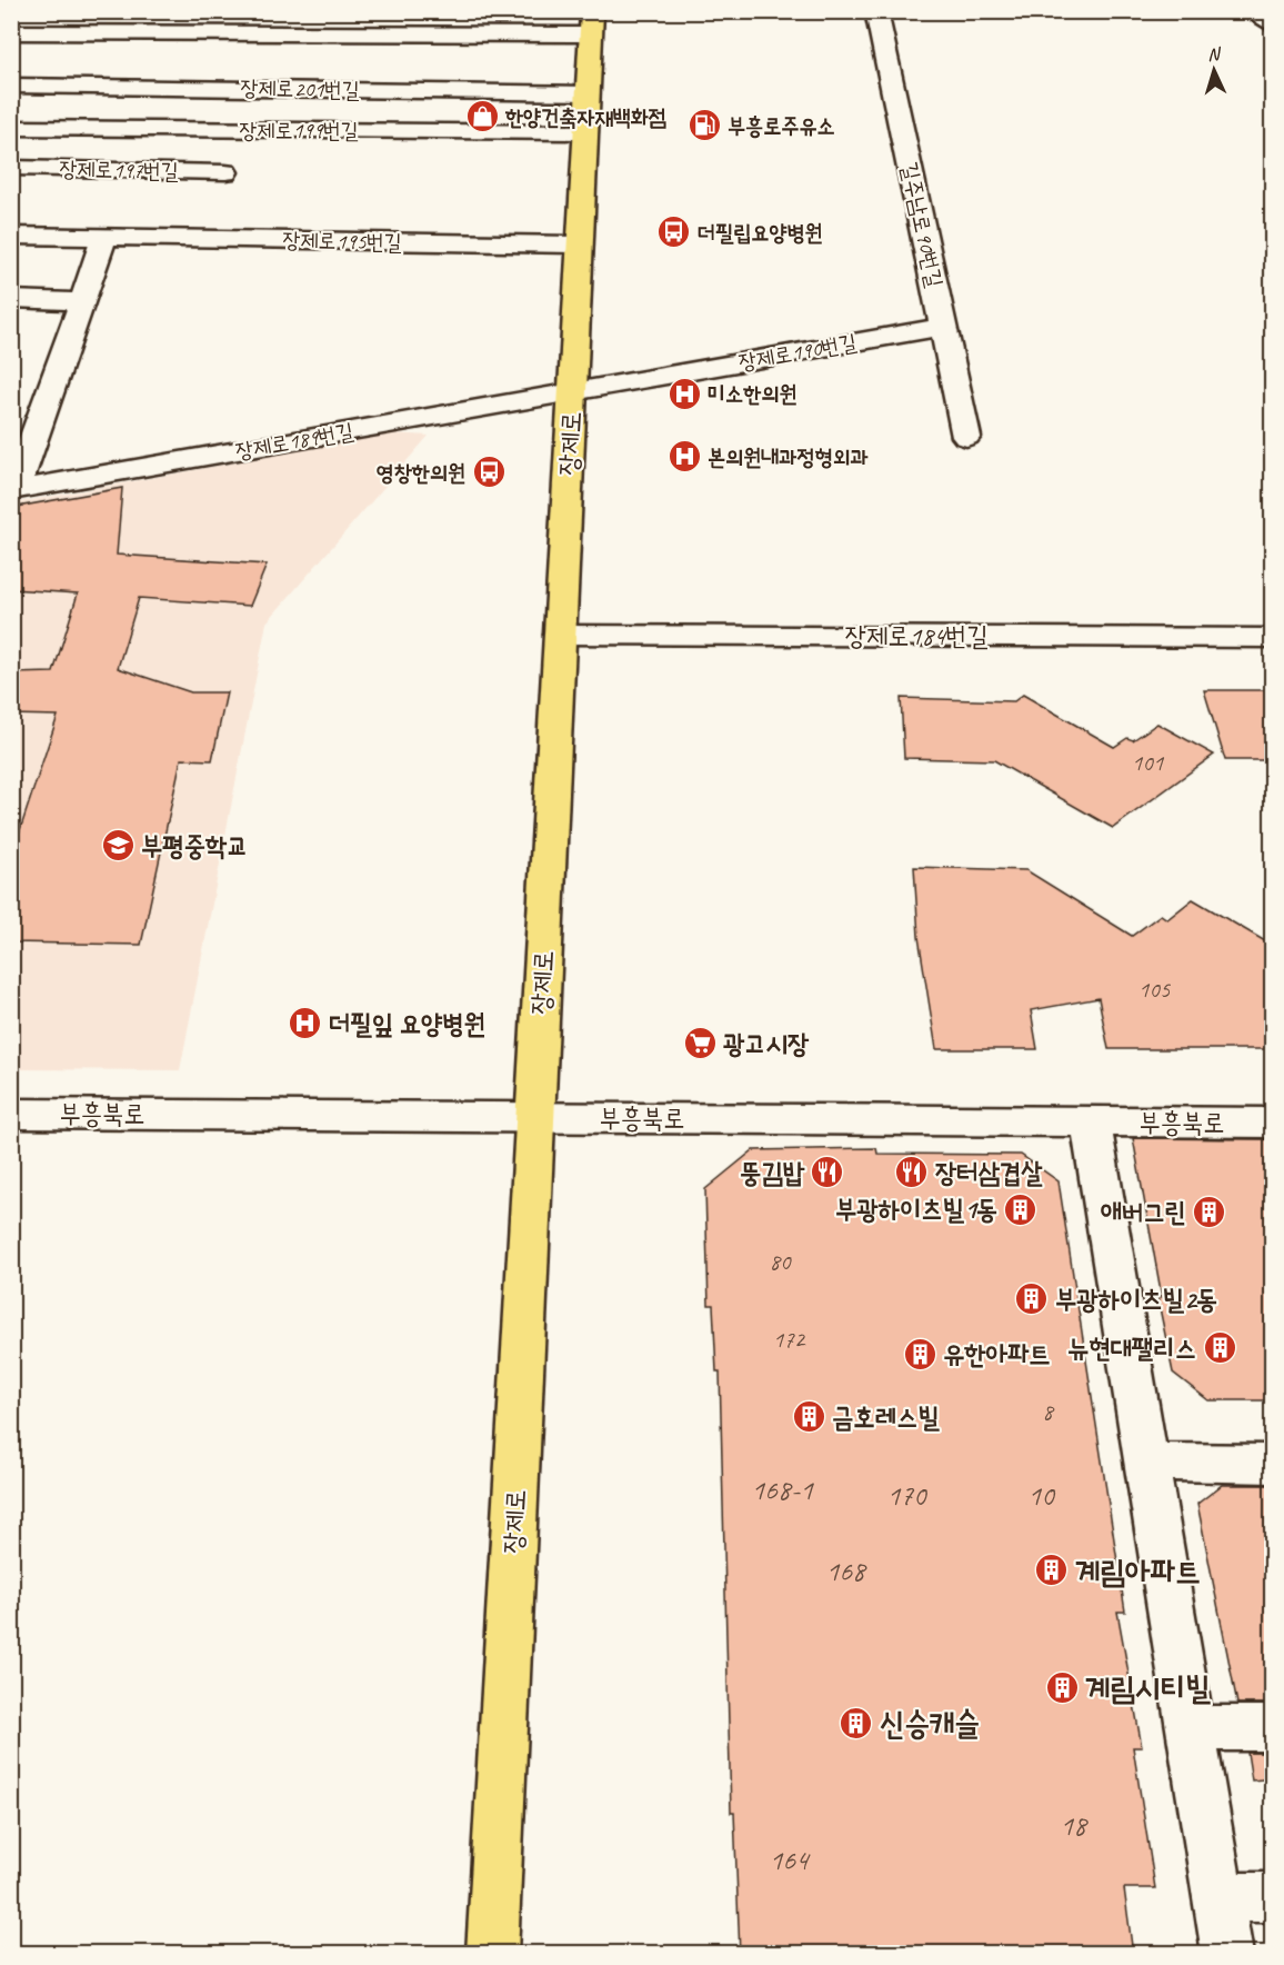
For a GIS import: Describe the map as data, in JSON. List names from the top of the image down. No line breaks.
{"streets":{"main road":["장제로"],"street":["장제로201번길","장제로199번길","장제로197번길","길주남로90번길","장제로195번길","장제로190번길","장제로189번길","장제로184번길","부흥북로"]},"crossings":[["장제로201번길","장제로"],["장제로199번길","장제로"],["길주남로90번길","장제로190번길"],["장제로195번길","장제로"],["장제로190번길","장제로189번길"],["장제로190번길","장제로"],["장제로189번길","장제로"],["장제로","장제로184번길"],["장제로","부흥북로"]],"places":{"shop":["한양건축자재백화점"],"fuel station":["부흥로주유소"],"bus stop":["더필립요양병원","영창한의원"],"hospital":["미소한의원","본의원내과정형외과","더필잎 요양병원"],"school or university":["부평중학교"],"supermarket":["광고시장"],"restaurant":["뚱김밥","장터삼겹살"],"building":["부광하이츠빌1동","애버그린","부광하이츠빌2동","뉴현대팰리스","유한아파트","금호레스빌","계림아파트","계림시티빌","신승캐슬"]},"house_numbers":["101","105","80","172","8","168-1","170","10","168","18","164"],"north":"top"}
